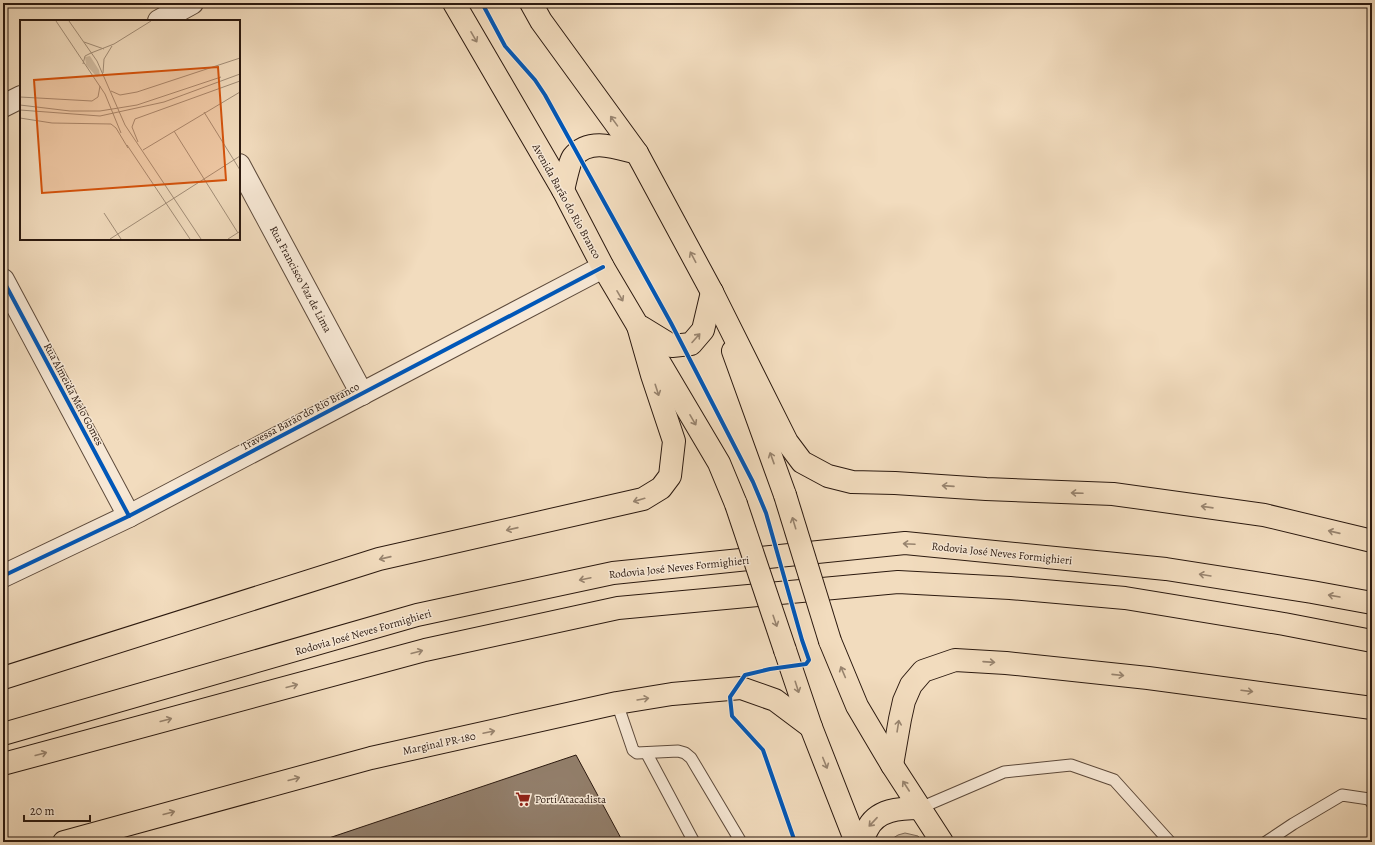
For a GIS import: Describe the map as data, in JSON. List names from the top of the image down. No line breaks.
{"streets":{"main road":["Avenida Barão do Rio Branco","Rodovia José Neves Formighieri","Marginal PR-180"],"street":["Rua Francisco Vaz de Lima","Rua Almeida Melo Gomes","Travessa Barão do Rio Branco"]},"crossings":[["Avenida Barão do Rio Branco","Travessa Barão do Rio Branco"],["Avenida Barão do Rio Branco","Marginal PR-180"],["Rua Francisco Vaz de Lima","Travessa Barão do Rio Branco"],["Rua Almeida Melo Gomes","Travessa Barão do Rio Branco"]],"places":{"supermarket":["Portí Atacadista"]},"scale_bar":"20 m"}
